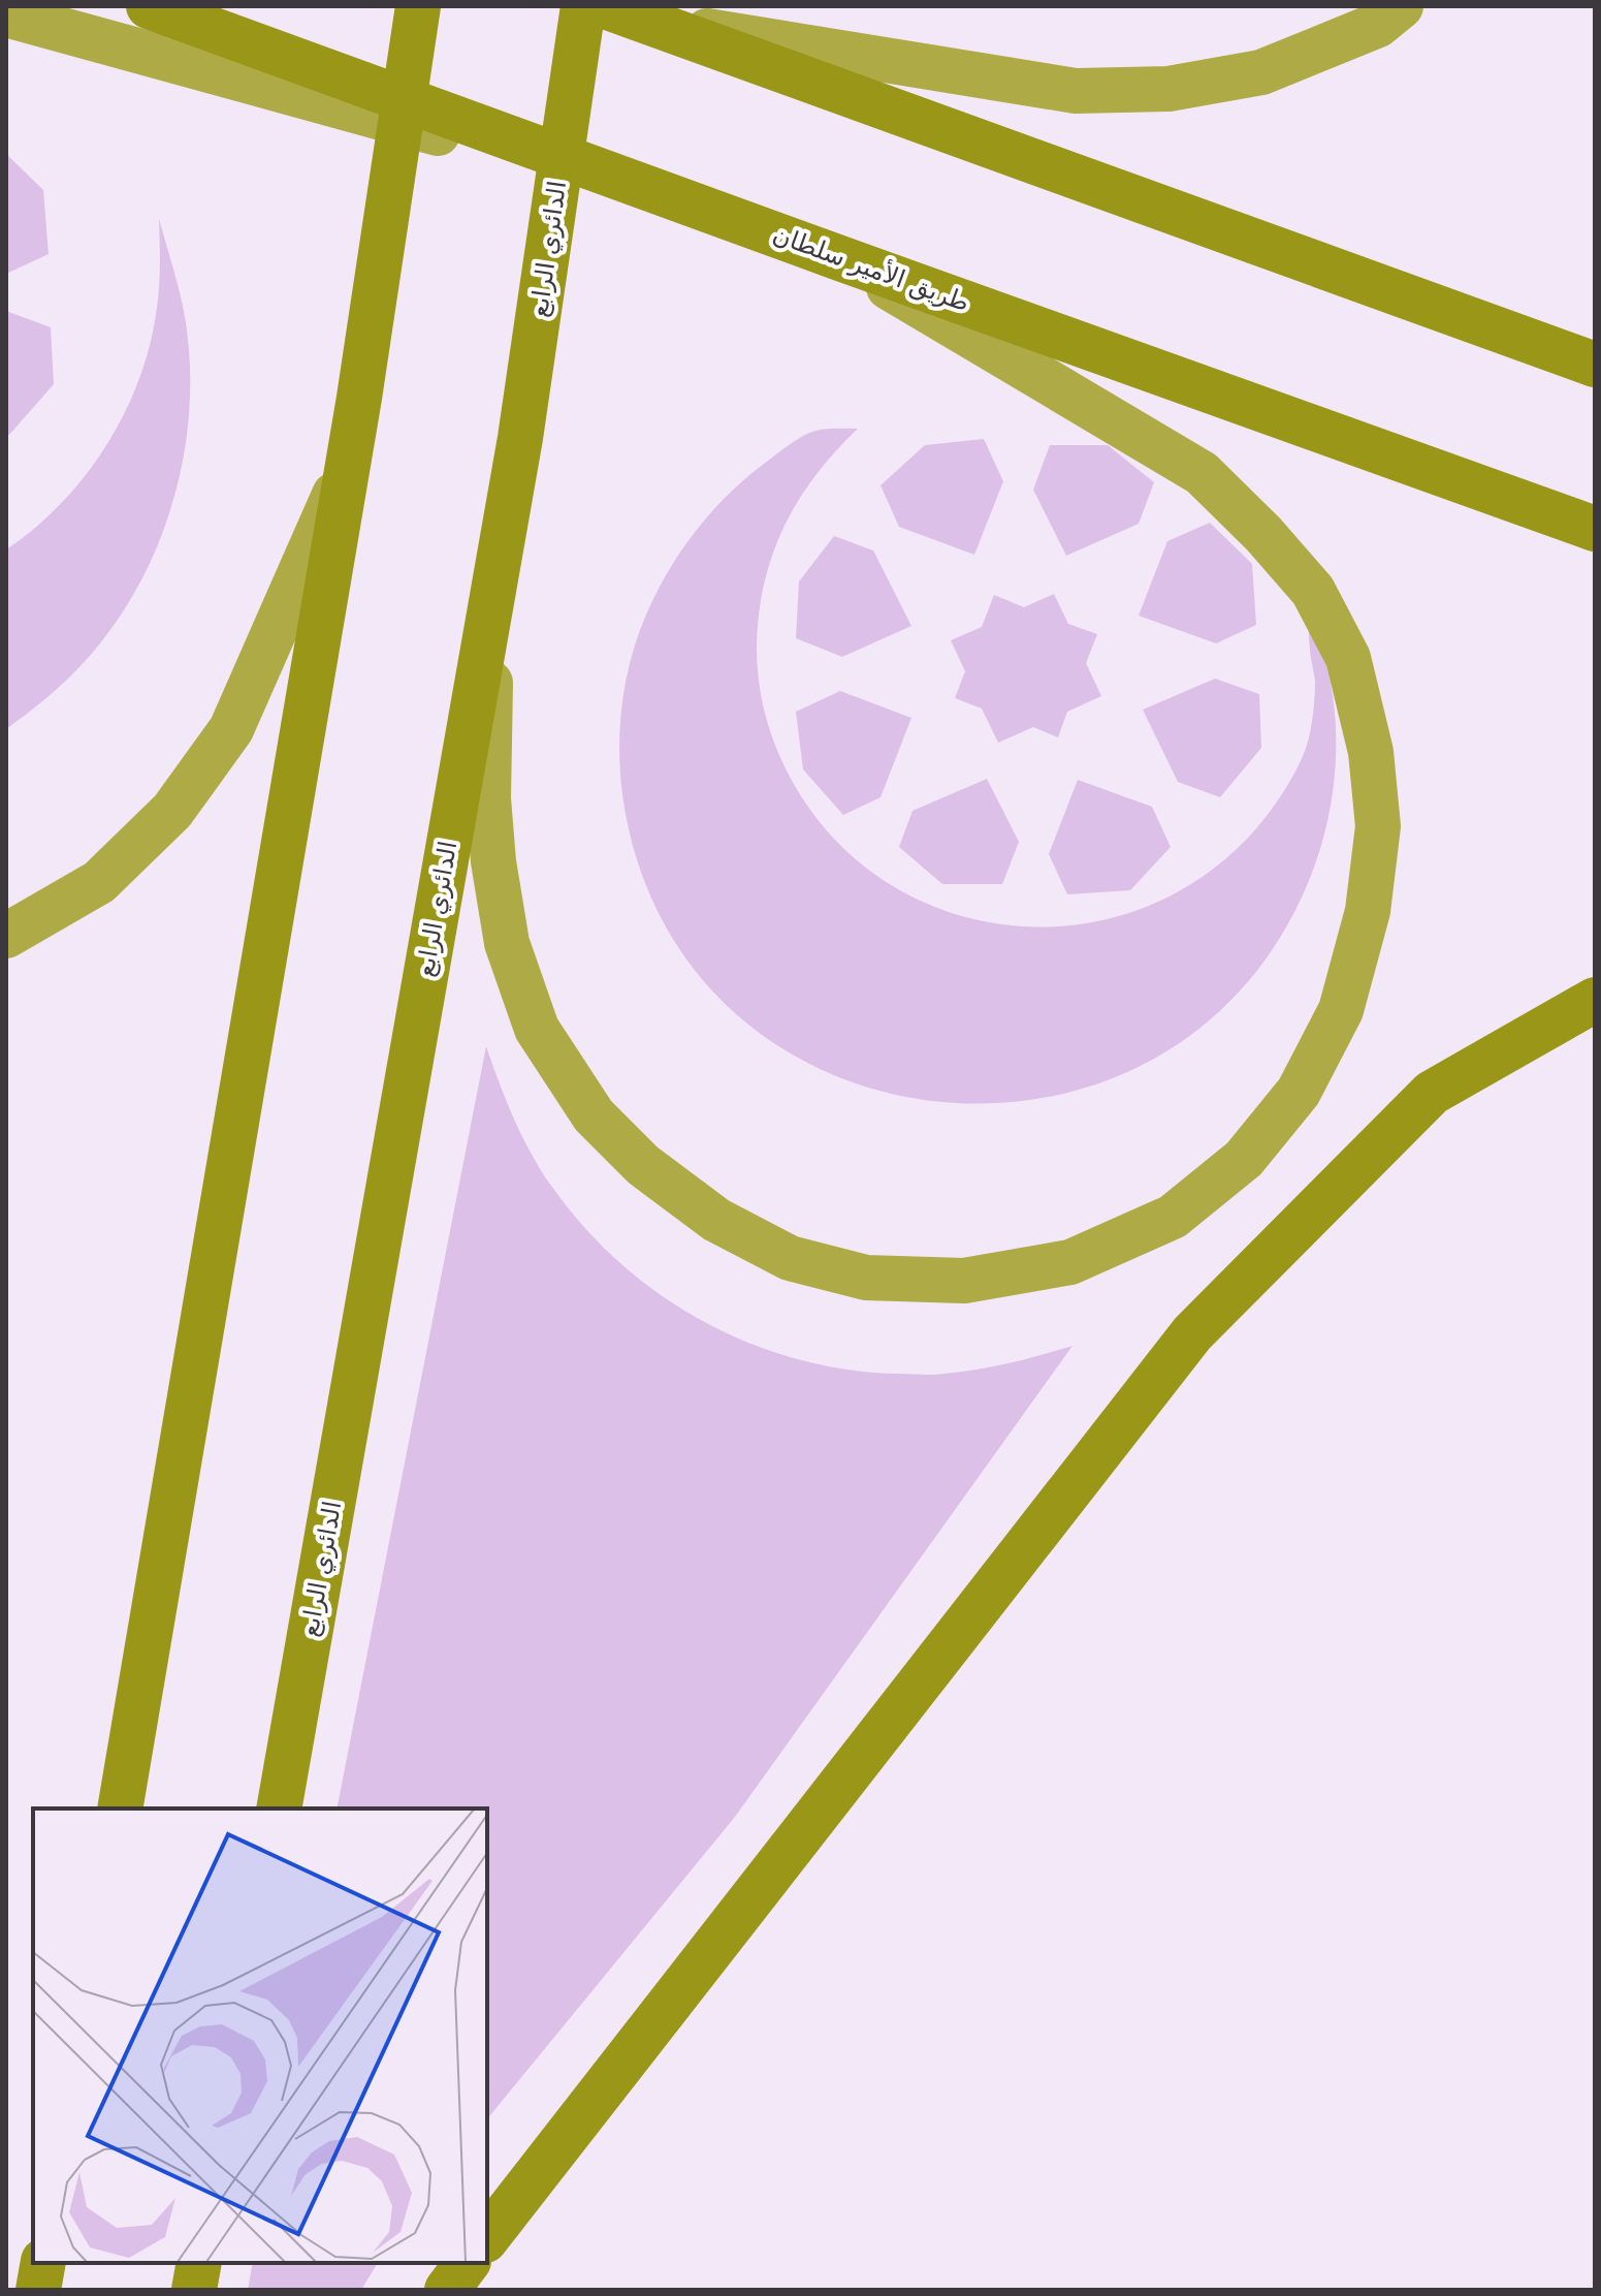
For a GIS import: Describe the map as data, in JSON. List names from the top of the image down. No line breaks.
{"streets":{"highway":["الدائري الرابع","طريق الأمير سلطان"]}}
